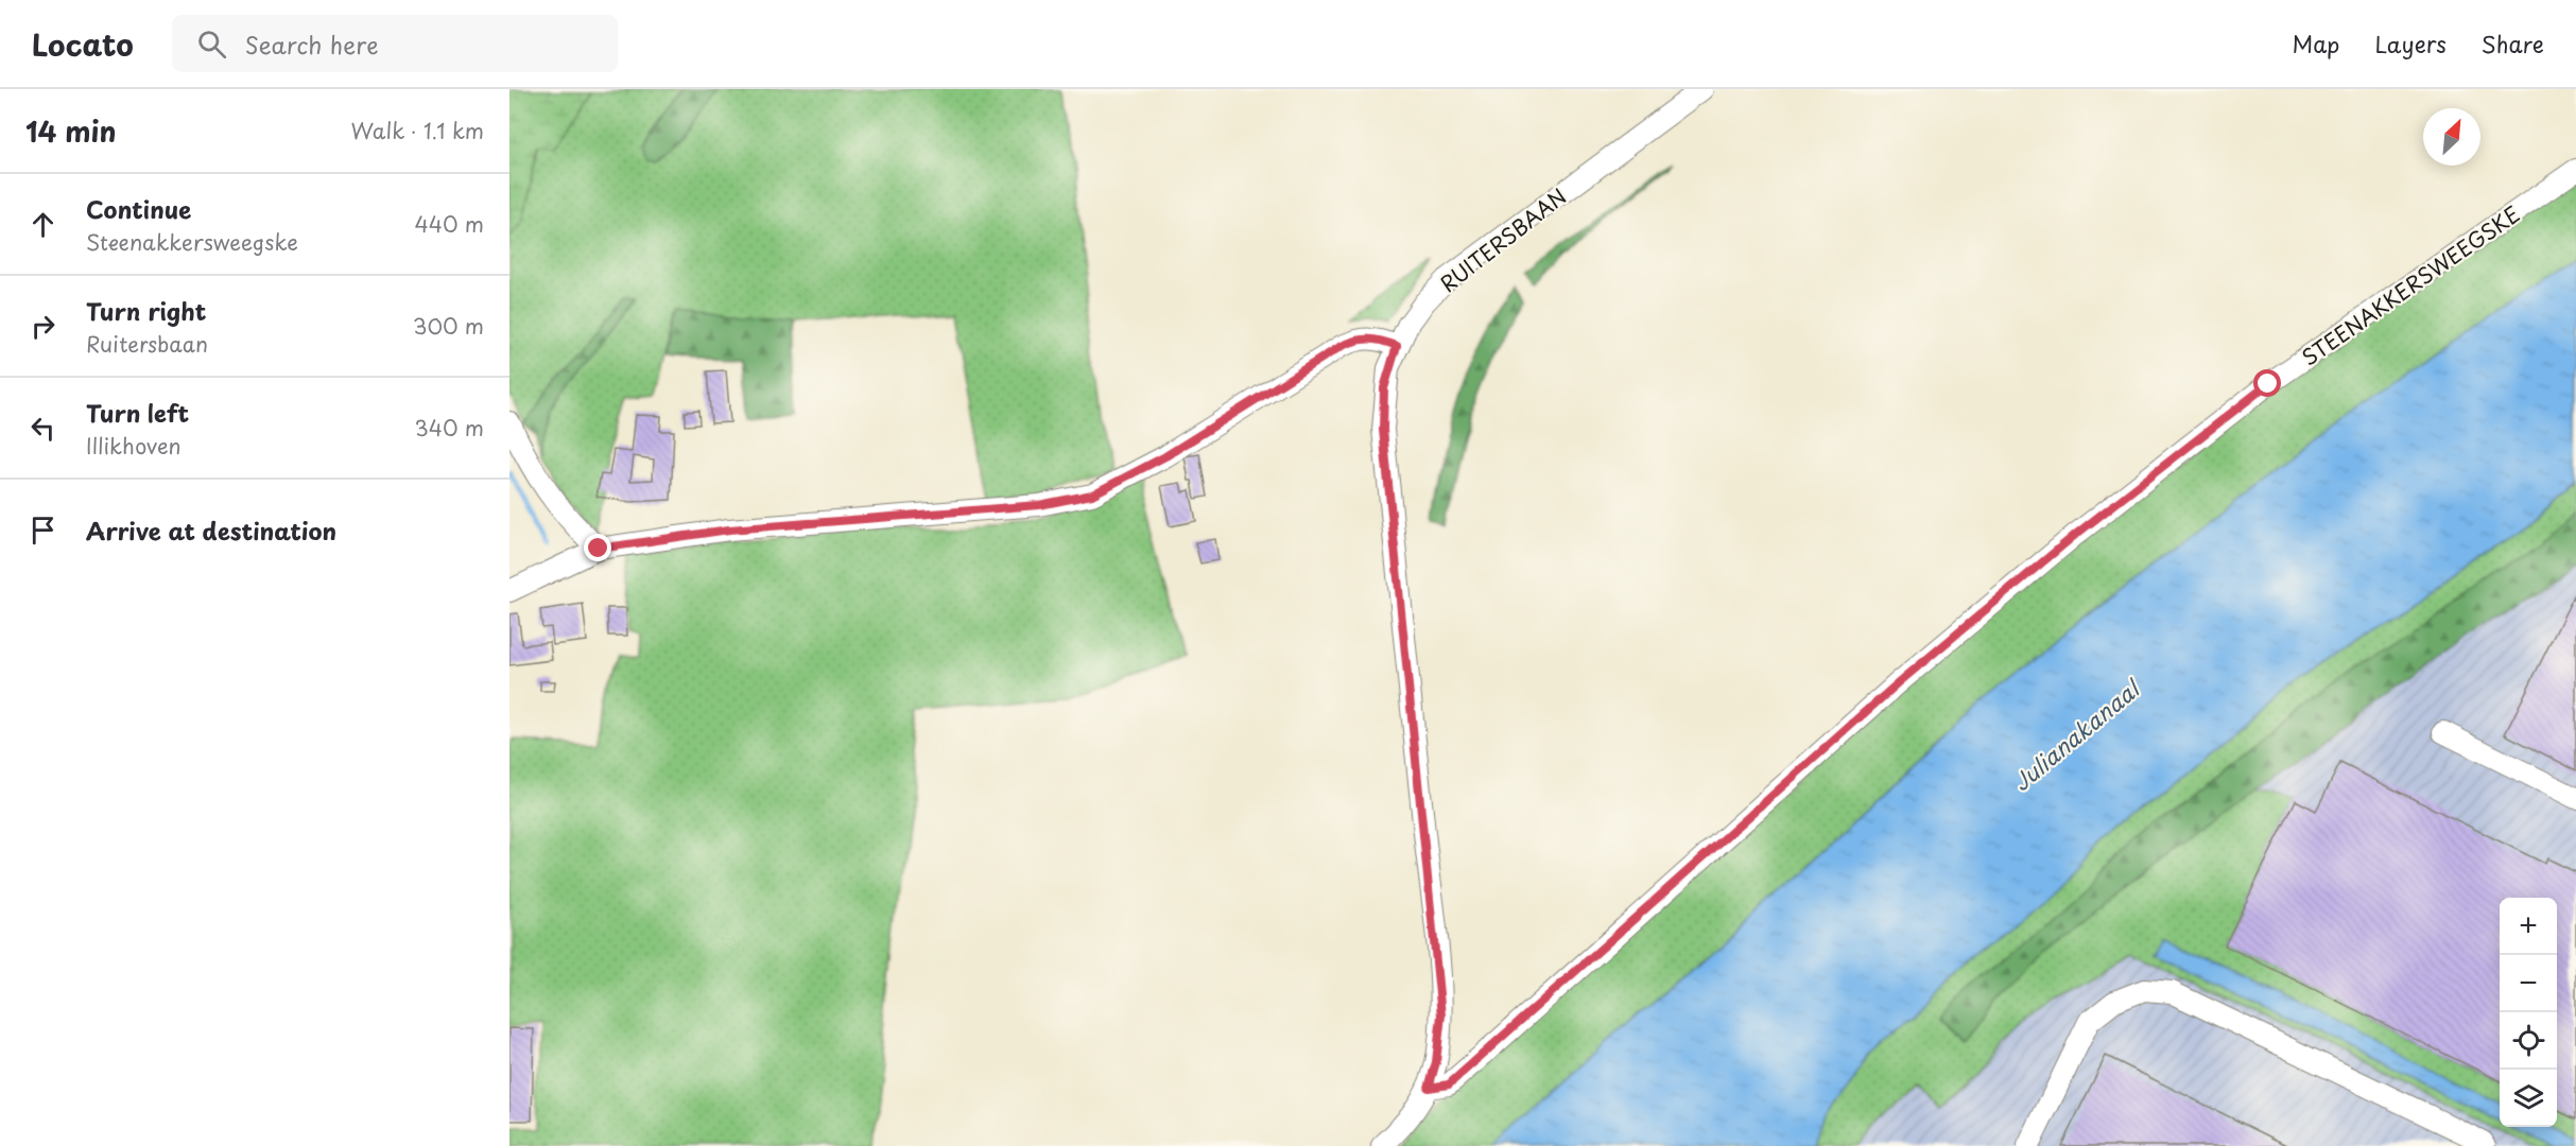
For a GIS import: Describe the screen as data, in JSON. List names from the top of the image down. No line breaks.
{"streets":{"street":["RUITERSBAAN","STEENAKKERSWEEGSKE"]},"crossings":[["RUITERSBAAN","STEENAKKERSWEEGSKE"]],"water":["Julianakanaal"],"north":"top right","page":{"header":"Locato","search":"Search here","nav":["Map","Layers","Share"],"heading":["14 min","Walk · 1.1 km"],"list":[["Continue","Steenakkersweegske","440 m"],["Turn right","Ruitersbaan","300 m"],["Turn left","Illikhoven","340 m"],"Arrive at destination"],"map_buttons":["+","−"]}}
